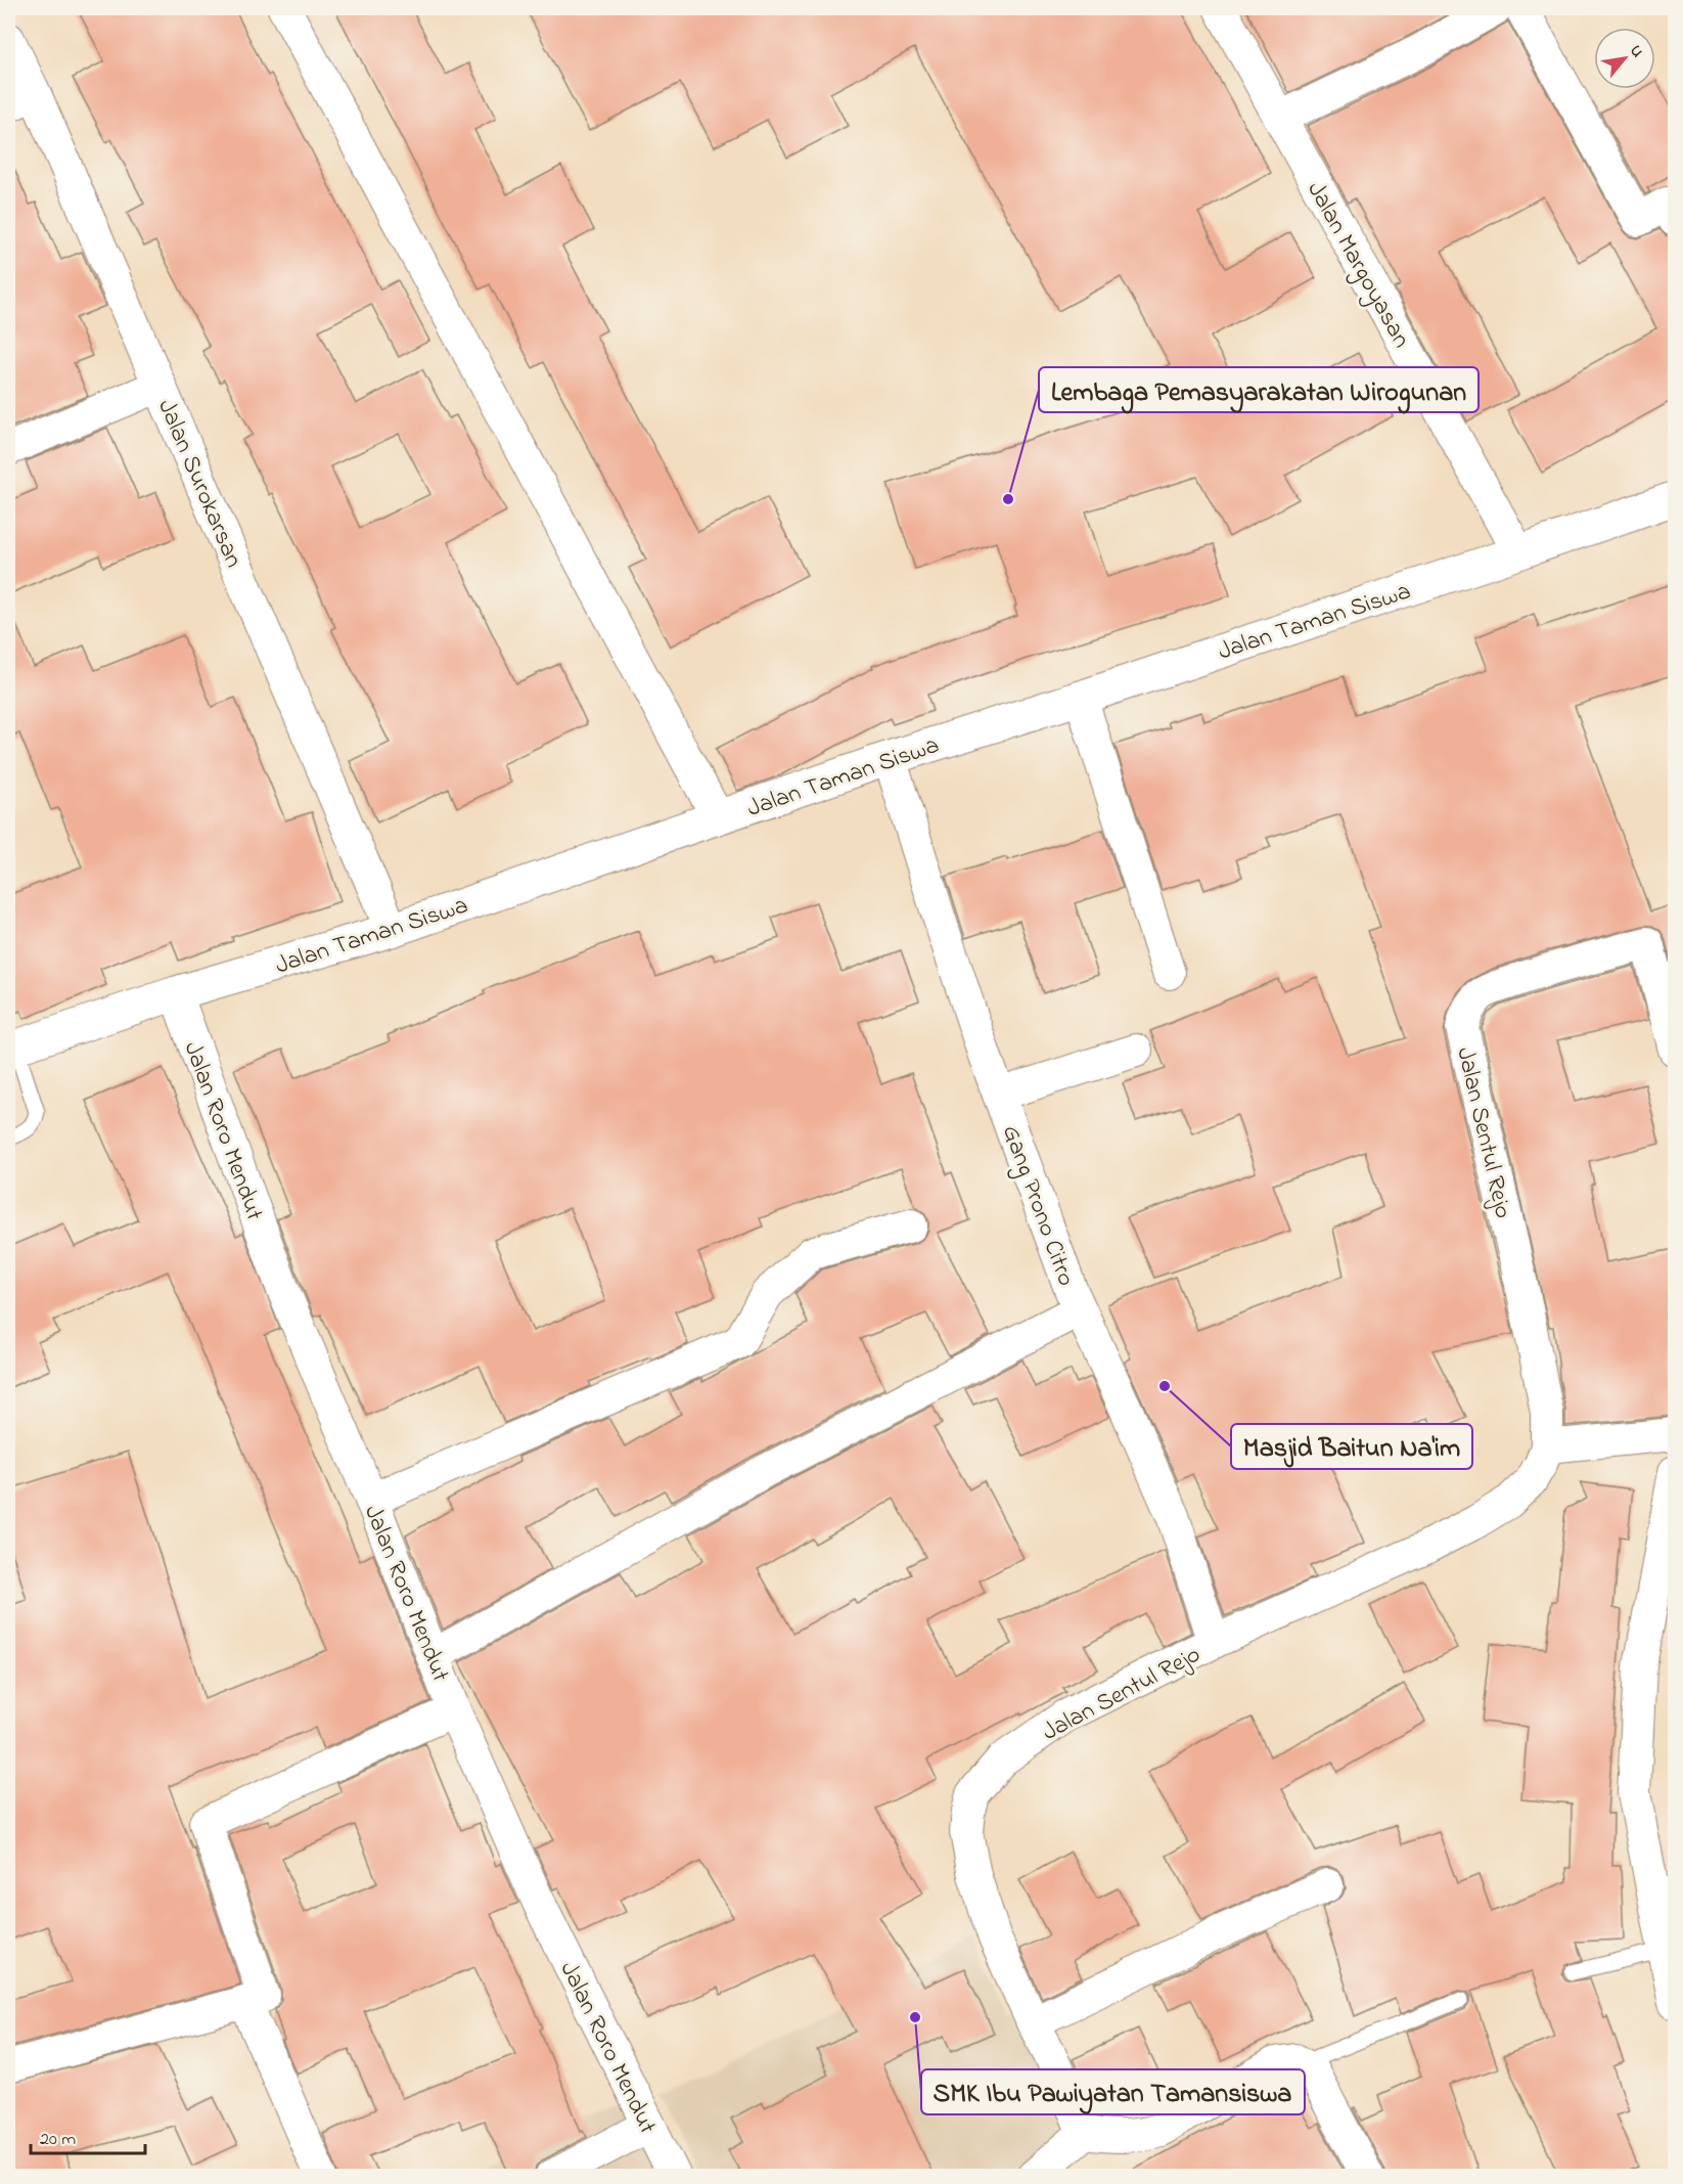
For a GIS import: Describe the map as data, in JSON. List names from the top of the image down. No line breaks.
{"streets":{"main road":["Jalan Taman Siswa"],"street":["Jalan Margoyasan","Jalan Surokarsan","Jalan Roro Mendut","Jalan Sentul Rejo","Gang Prono Citro"]},"crossings":[["Jalan Margoyasan","Jalan Taman Siswa"],["Jalan Surokarsan","Jalan Taman Siswa"],["Jalan Taman Siswa","Jalan Roro Mendut"],["Jalan Taman Siswa","Gang Prono Citro"],["Jalan Sentul Rejo","Gang Prono Citro"]],"places":["Lembaga Pemasyarakatan Wirogunan","Masjid Baitun Na'im","SMK Ibu Pawiyatan Tamansiswa"],"scale_bar":"20 m","north":"top right"}
